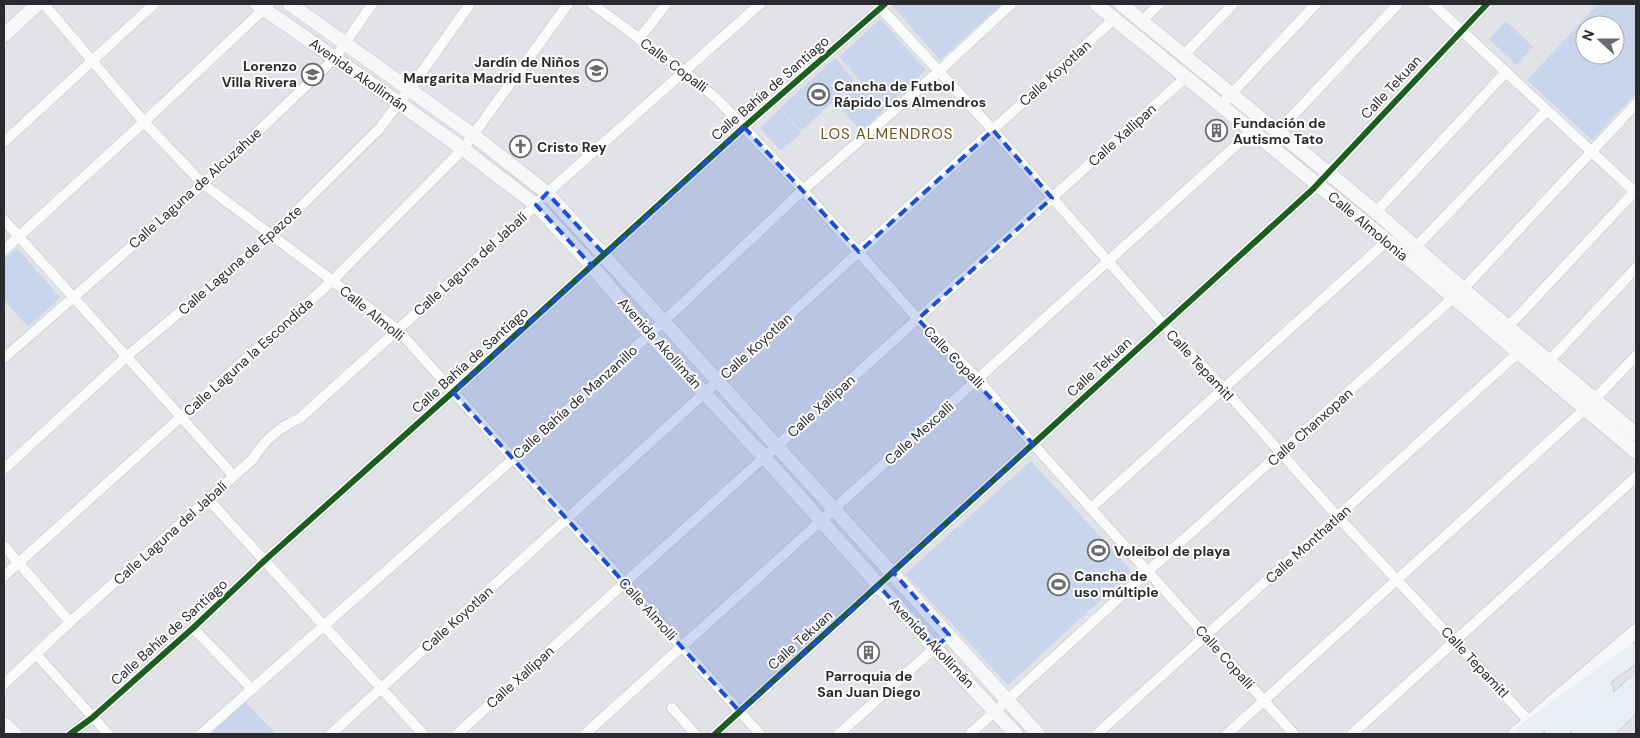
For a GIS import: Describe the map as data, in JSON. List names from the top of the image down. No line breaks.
{"streets":{"street":["Calle Copalli","Calle Koyotlan","Avenida Akollimán","Calle Tekuan","Calle Bahía de Santiago","Calle Xallipan","Calle Laguna de Alcuzahue","Calle Almolonia","Calle Laguna de Epazote","Calle Laguna del Jabalí","Calle Almolli","Calle Laguna la Escondida","Calle Tepamitl","Calle Bahía de Manzanillo","Calle Chanxopan","Calle Mexcalli","Calle Monthatlan"]},"crossings":[["Calle Copalli","Calle Koyotlan"],["Calle Copalli","Calle Tekuan"],["Calle Copalli","Calle Bahía de Santiago"],["Calle Copalli","Calle Xallipan"],["Calle Copalli","Calle Laguna del Jabalí"],["Calle Copalli","Calle Bahía de Manzanillo"],["Calle Copalli","Calle Chanxopan"],["Calle Copalli","Calle Mexcalli"],["Calle Copalli","Calle Monthatlan"],["Calle Koyotlan","Avenida Akollimán"],["Calle Koyotlan","Calle Almolonia"],["Calle Koyotlan","Calle Almolli"],["Calle Koyotlan","Calle Tepamitl"],["Avenida Akollimán","Calle Tekuan"],["Avenida Akollimán","Calle Bahía de Santiago"],["Avenida Akollimán","Calle Xallipan"],["Avenida Akollimán","Calle Laguna de Alcuzahue"],["Avenida Akollimán","Calle Laguna de Epazote"],["Avenida Akollimán","Calle Laguna del Jabalí"],["Avenida Akollimán","Calle Laguna la Escondida"],["Avenida Akollimán","Calle Bahía de Manzanillo"],["Avenida Akollimán","Calle Chanxopan"],["Avenida Akollimán","Calle Mexcalli"],["Calle Tekuan","Calle Almolonia"],["Calle Tekuan","Calle Almolli"],["Calle Tekuan","Calle Tepamitl"],["Calle Bahía de Santiago","Calle Almolli"],["Calle Bahía de Santiago","Calle Tepamitl"],["Calle Xallipan","Calle Almolonia"],["Calle Xallipan","Calle Almolli"],["Calle Xallipan","Calle Tepamitl"],["Calle Laguna de Alcuzahue","Calle Almolli"],["Calle Almolonia","Calle Chanxopan"],["Calle Almolonia","Calle Mexcalli"],["Calle Almolonia","Calle Monthatlan"],["Calle Laguna de Epazote","Calle Almolli"],["Calle Laguna del Jabalí","Calle Almolli"],["Calle Almolli","Calle Laguna la Escondida"],["Calle Almolli","Calle Bahía de Manzanillo"],["Calle Almolli","Calle Mexcalli"],["Calle Tepamitl","Calle Bahía de Manzanillo"],["Calle Tepamitl","Calle Chanxopan"],["Calle Tepamitl","Calle Mexcalli"],["Calle Tepamitl","Calle Monthatlan"]],"districts":["LOS ALMENDROS"],"places":{"school or university":["Jardín de Niños Margarita Madrid Fuentes","Lorenzo Villa Rivera"],"sports":["Cancha de Futbol Rápido Los Almendros","Voleibol de playa","Cancha de uso múltiple"],"building":["Fundación de Autismo Tato","Parroquia de San Juan Diego"],"church":["Cristo Rey"]},"north":"left"}
